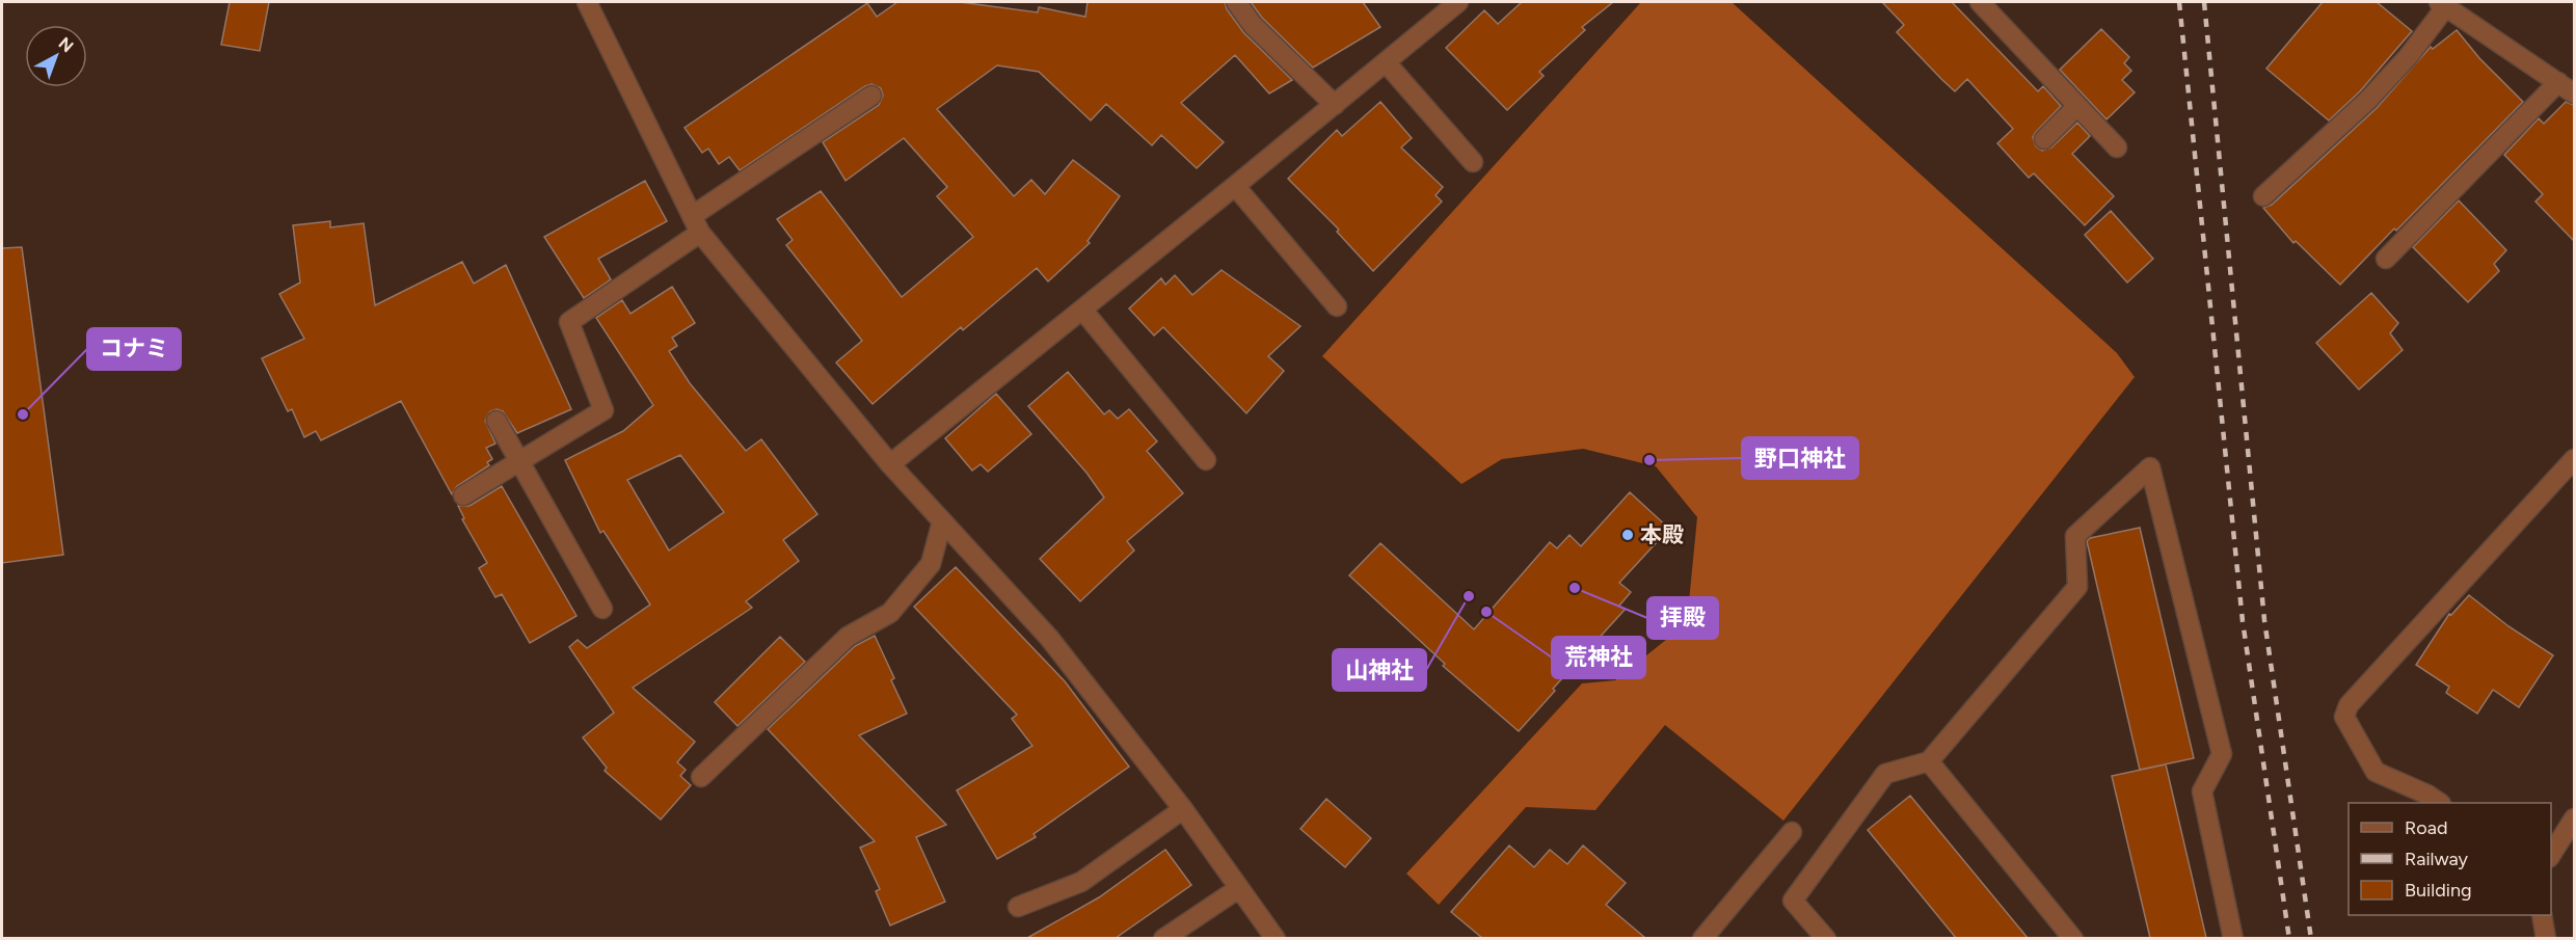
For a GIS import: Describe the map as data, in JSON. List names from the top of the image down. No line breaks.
{"places":["コナミ","野口神社","本殿","拝殿","山神社","荒神社"],"legend":["Road","Railway","Building"],"north":"top right"}
